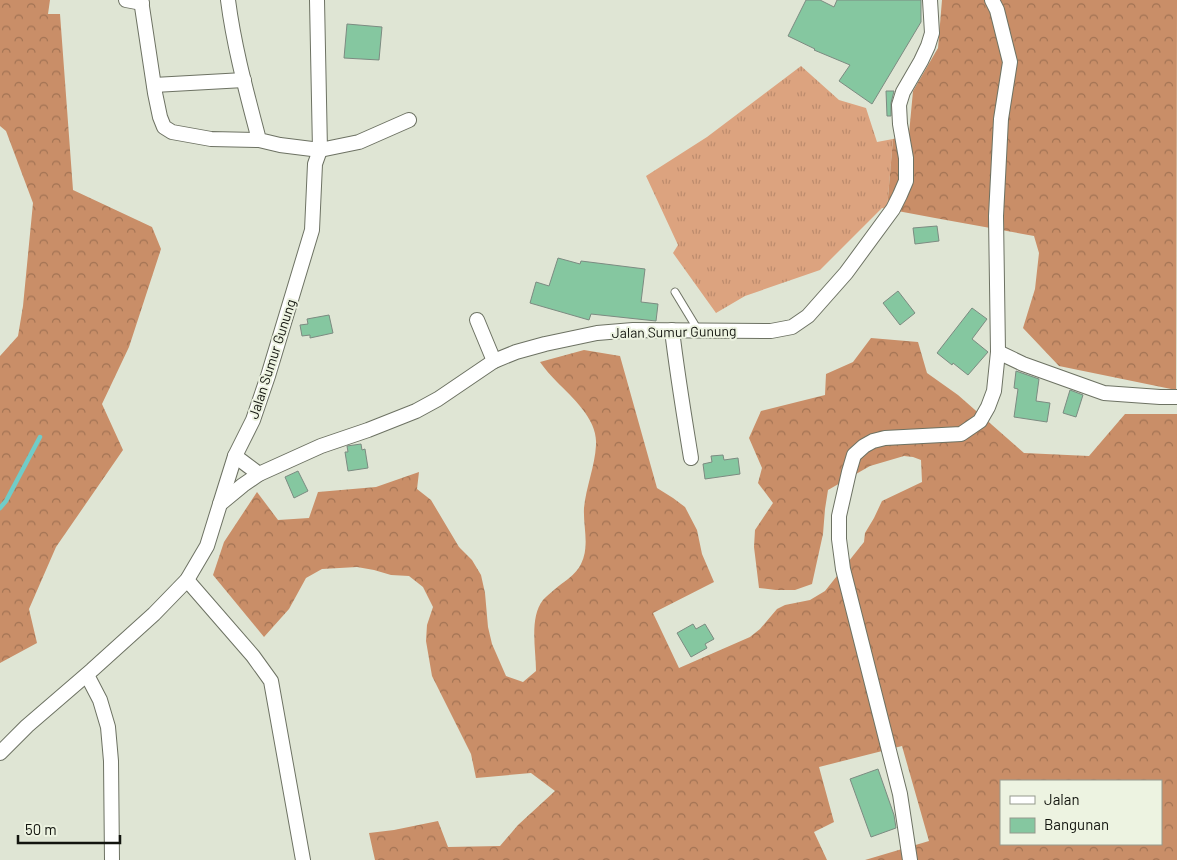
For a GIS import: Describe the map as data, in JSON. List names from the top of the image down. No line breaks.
{"streets":{"street":["Jalan Sumur Gunung"]},"legend":["Jalan","Bangunan"],"scale_bar":"50 m"}
